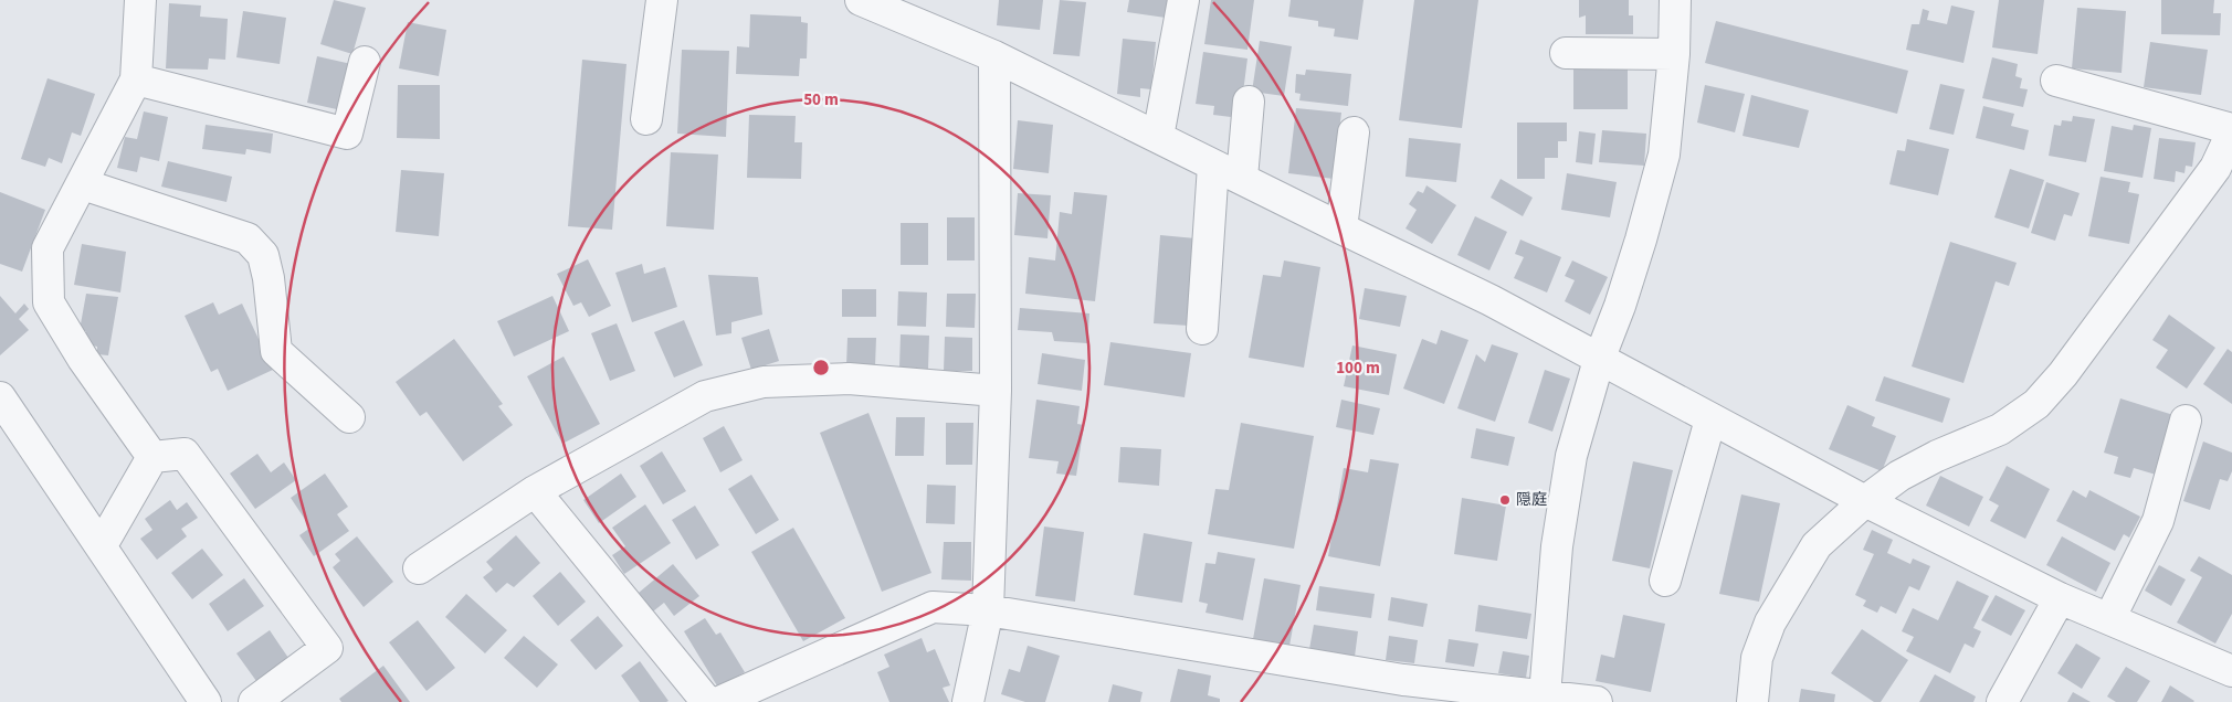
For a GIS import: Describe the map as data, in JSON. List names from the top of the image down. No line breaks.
{"places":["隠庭"],"rings":["50 m","100 m"]}
